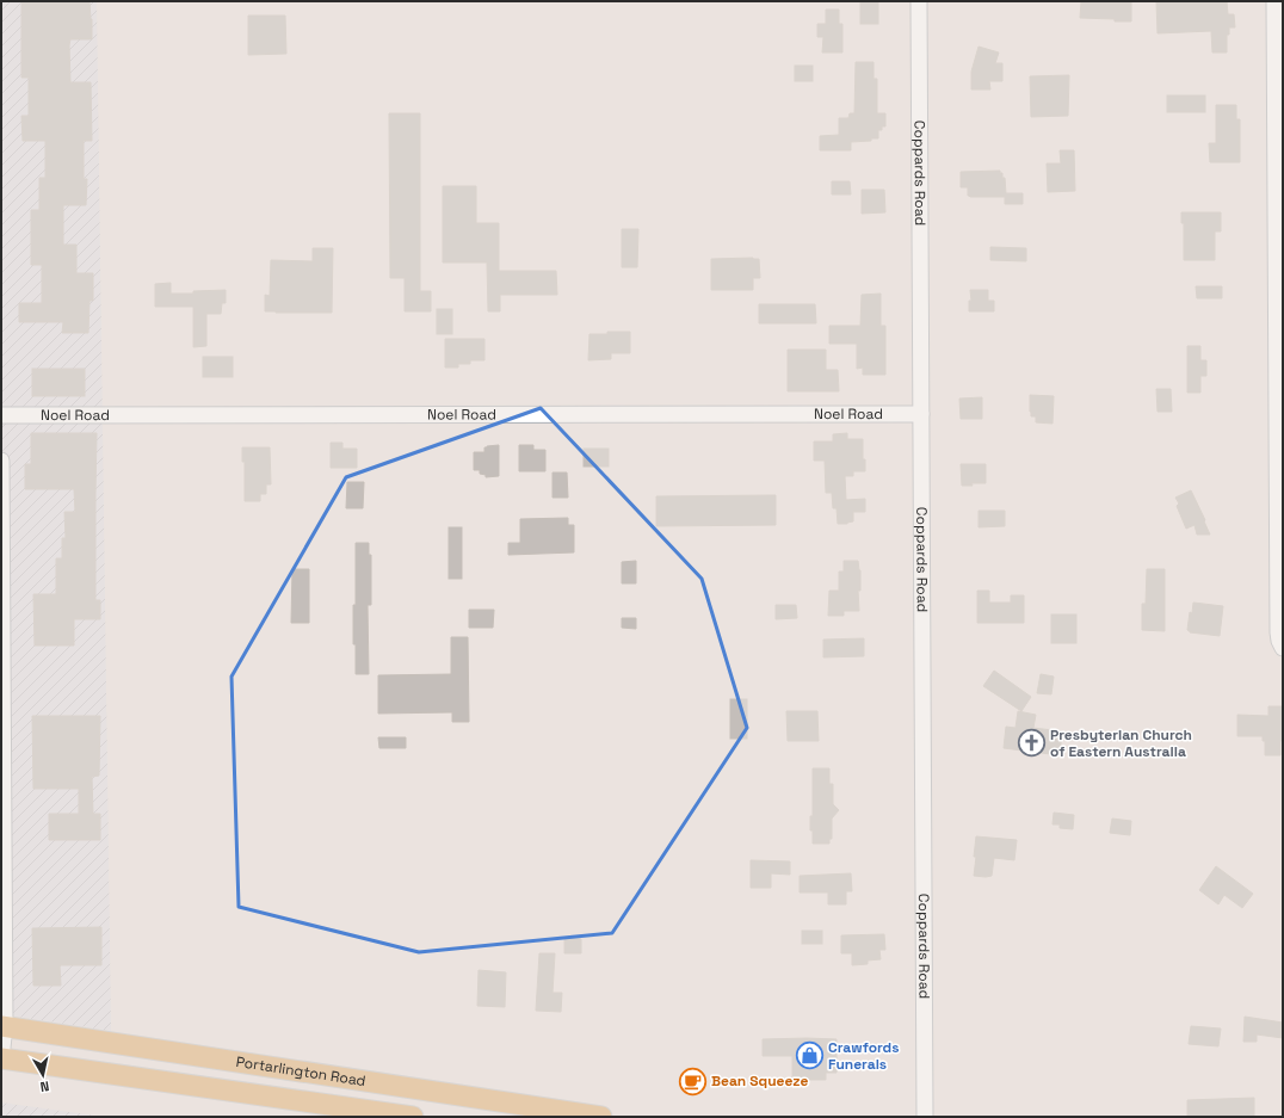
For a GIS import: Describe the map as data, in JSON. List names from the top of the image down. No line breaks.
{"streets":{"main road":["Portarlington Road"],"street":["Coppards Road","Noel Road"]},"crossings":[["Coppards Road","Noel Road"]],"places":{"church":["Presbyterian Church of Eastern Australia"],"shop":["Crawfords Funerals"],"cafe":["Bean Squeeze"]},"north":"bottom"}
